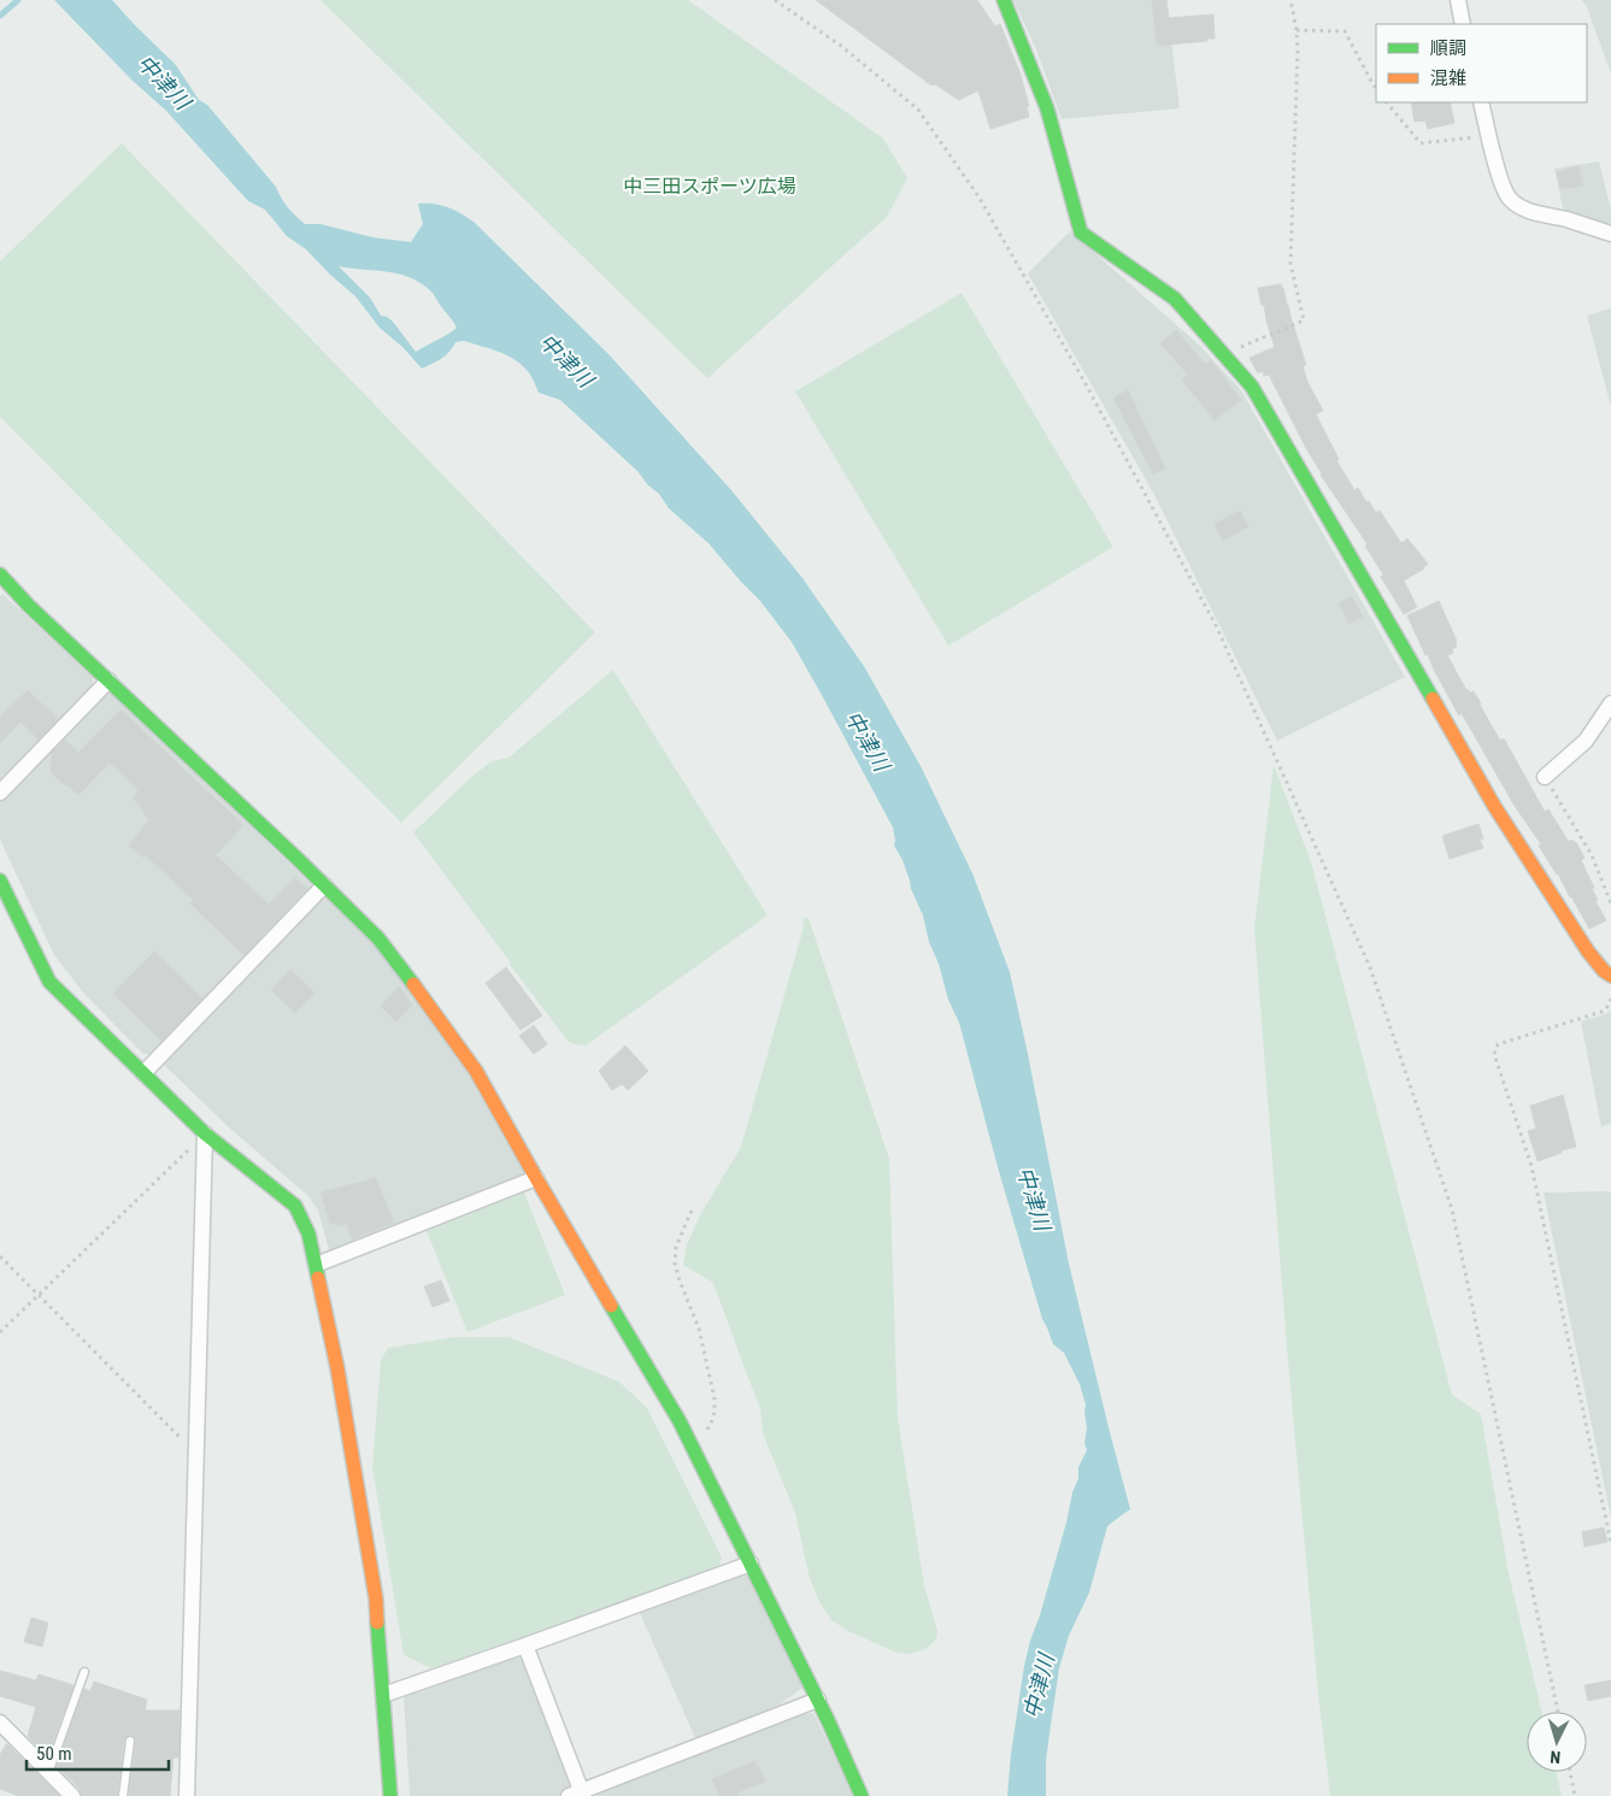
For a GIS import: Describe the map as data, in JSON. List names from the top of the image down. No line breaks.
{"water":["中津川"],"parks":["中三田スポーツ広場"],"legend":["順調","混雑"],"scale_bar":"50 m","north":"bottom"}
